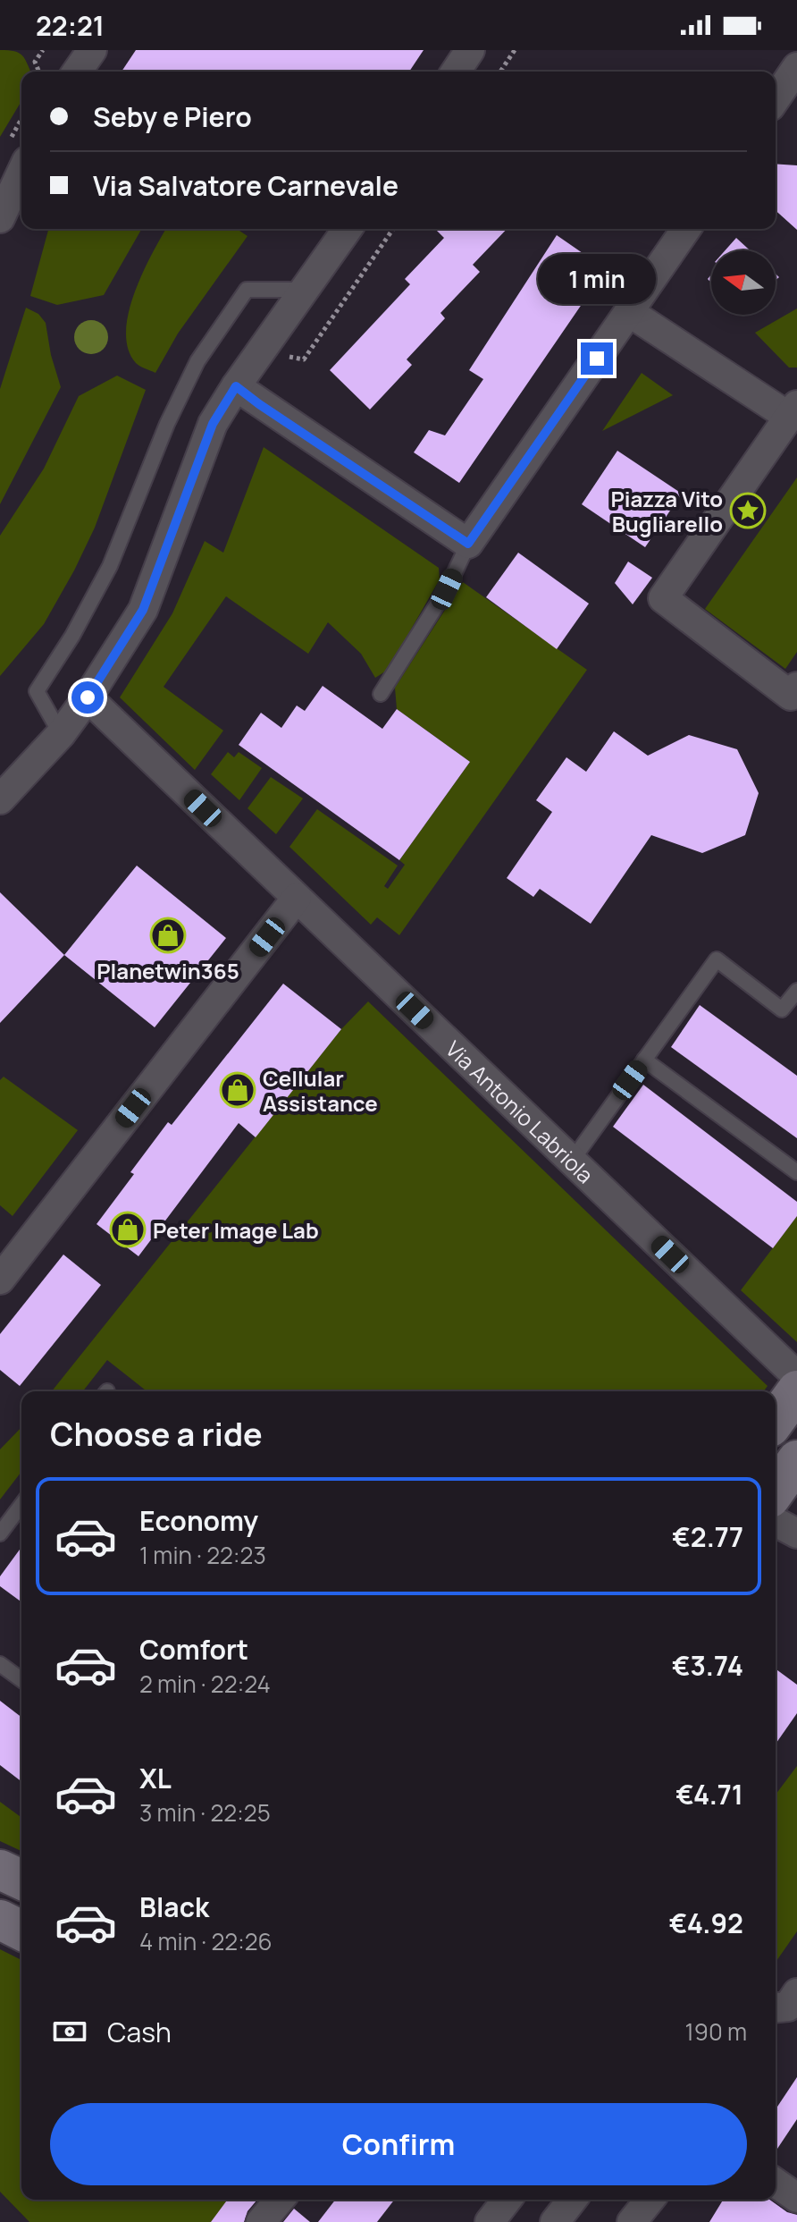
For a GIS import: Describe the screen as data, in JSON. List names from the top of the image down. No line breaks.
{"streets":{"street":["Via Antonio Labriola"]},"places":{"place":["Piazza Vito Bugliarello"],"shop":["Planetwin365","Cellular Assistance","Peter Image Lab"]},"north":"left","page":{"status":"22:21","banner":["Seby e Piero","Via Salvatore Carnevale"],"bubble":"1 min","heading":"Choose a ride","list":[{"name":"Economy","note":"1 min · 22:23","value":"€2.77"},{"name":"Comfort","note":"2 min · 22:24","value":"€3.74"},{"name":"XL","note":"3 min · 22:25","value":"€4.71"},{"name":"Black","note":"4 min · 22:26","value":"€4.92"}],"pay":["Cash","190 m"],"buttons":"Confirm"}}
